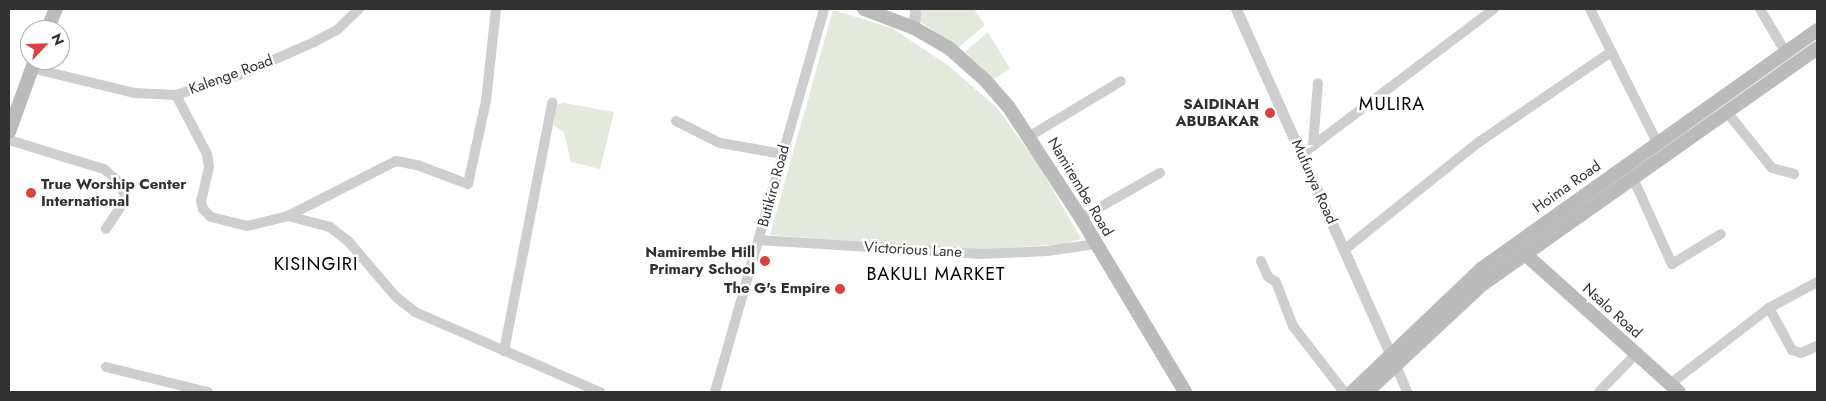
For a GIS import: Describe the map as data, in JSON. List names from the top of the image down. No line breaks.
{"streets":{"main road":["Namirembe Road","Hoima Road","Nsalo Road"],"street":["Kalenge Road","Mufunya Road","Butikiro Road","Victorious Lane"]},"crossings":[["Mufunya Road","Hoima Road"],["Butikiro Road","Victorious Lane"],["Namirembe Road","Victorious Lane"],["Hoima Road","Nsalo Road"]],"districts":["MULIRA","KISINGIRI","BAKULI MARKET"],"places":["SAIDINAH ABUBAKAR","True Worship Center International","Namirembe Hill Primary School","The G's Empire"],"north":"top right"}
